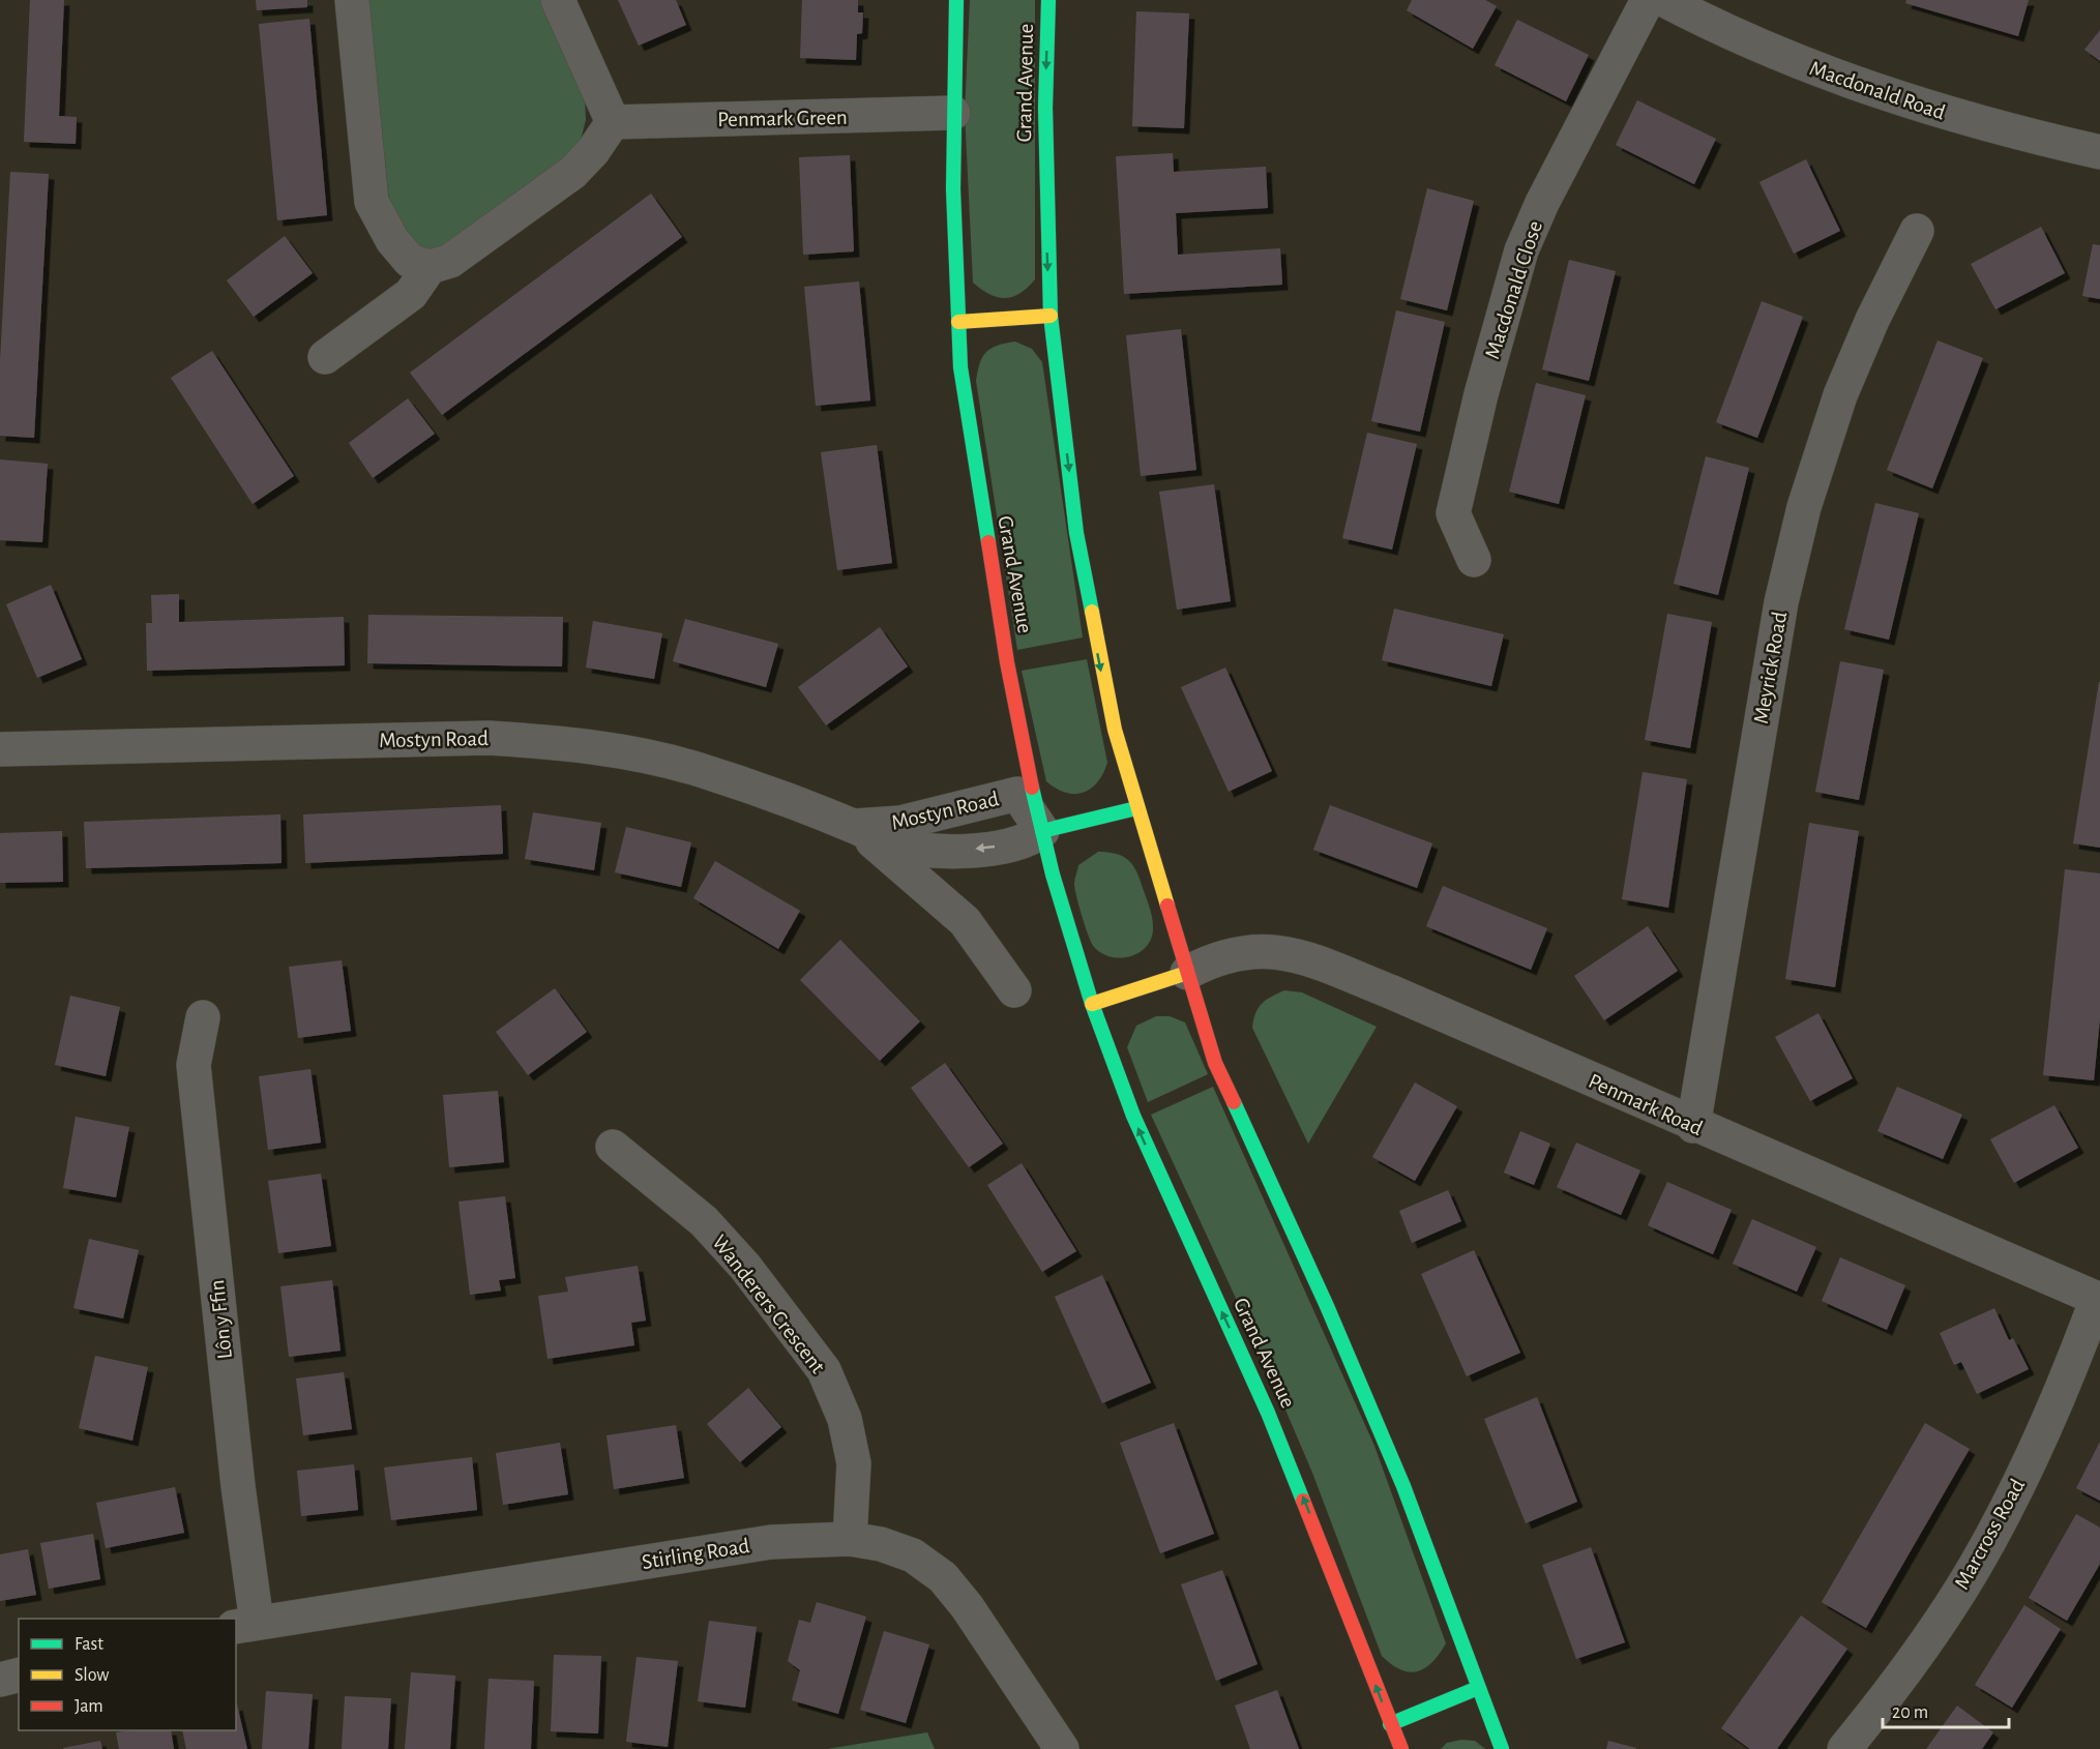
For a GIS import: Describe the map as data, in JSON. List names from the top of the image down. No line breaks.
{"streets":{"street":["Grand Avenue","Macdonald Road","Penmark Green","Macdonald Close","Meyrick Road","Mostyn Road","Penmark Road","Wanderers Crescent","Lôn y Ffin","Marcross Road","Stirling Road"]},"crossings":[["Grand Avenue","Penmark Green"],["Grand Avenue","Mostyn Road"],["Grand Avenue","Penmark Road"],["Meyrick Road","Penmark Road"],["Penmark Road","Marcross Road"],["Wanderers Crescent","Stirling Road"],["Lôn y Ffin","Stirling Road"]],"legend":["Fast","Slow","Jam"],"scale_bar":"20 m"}
